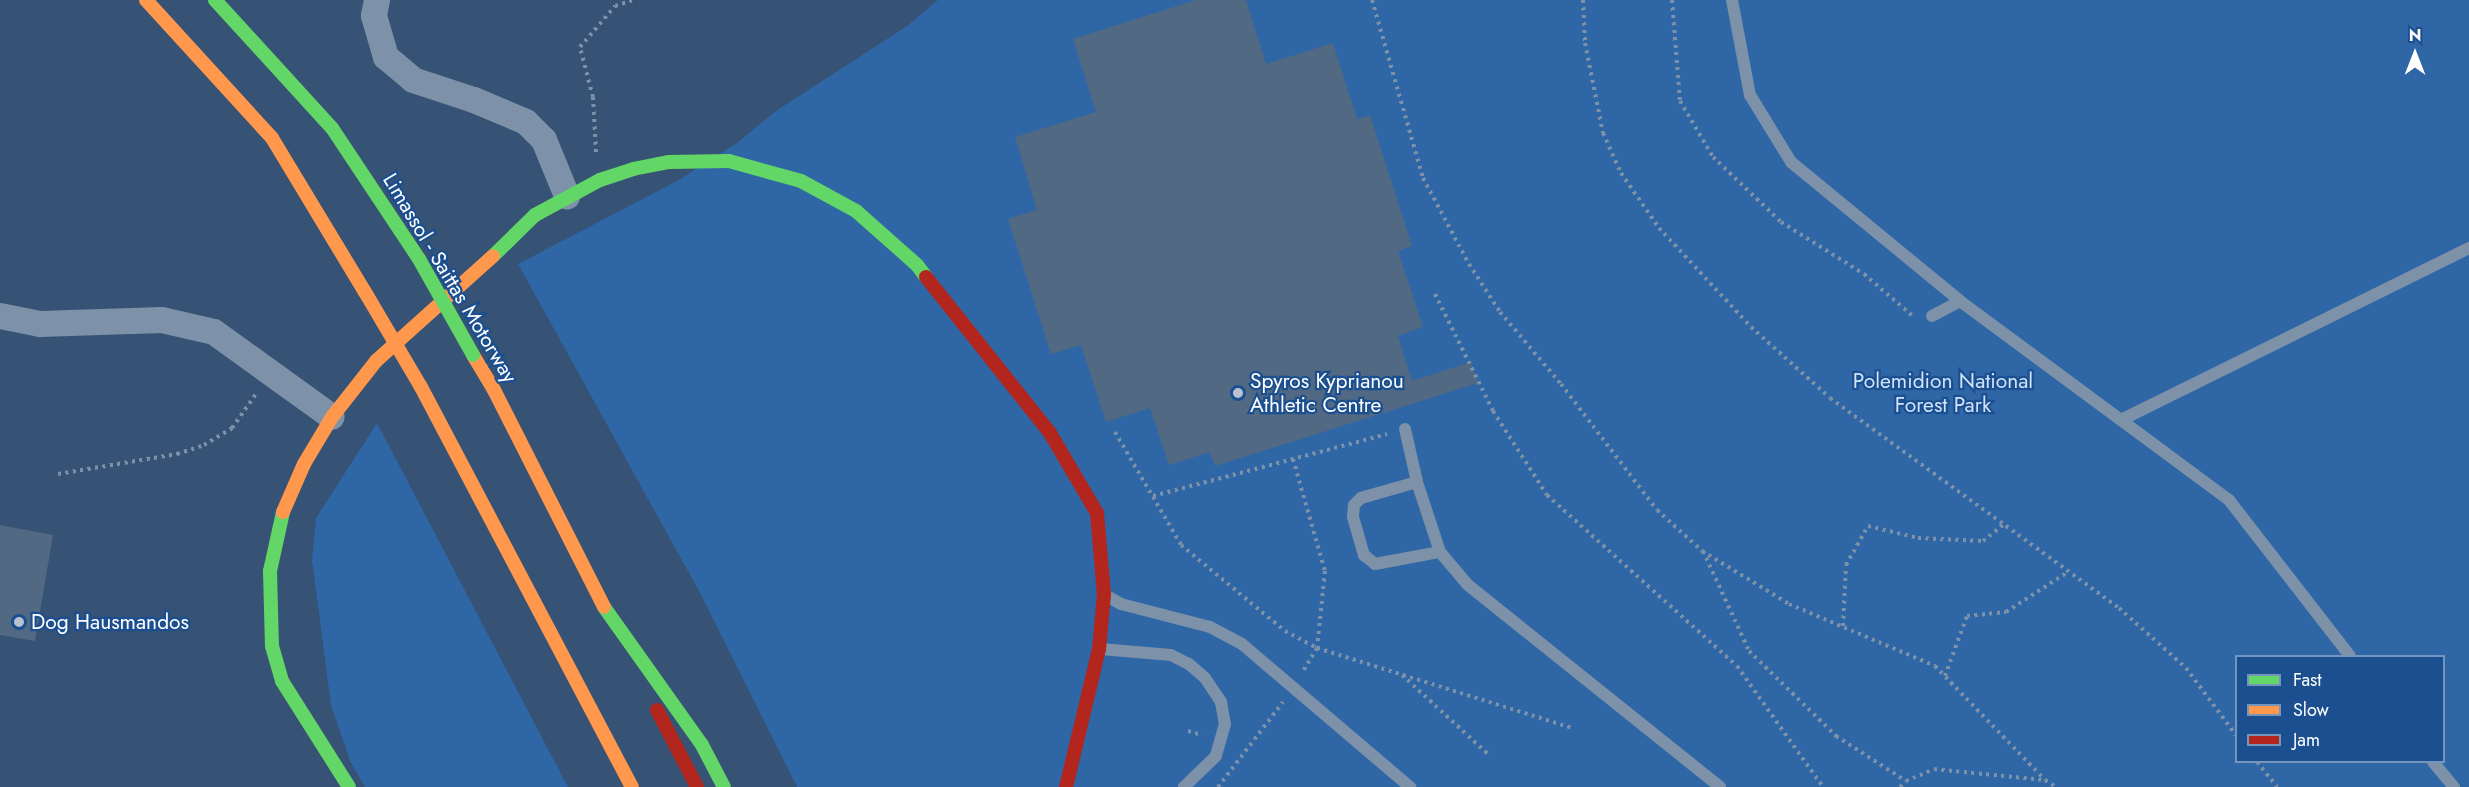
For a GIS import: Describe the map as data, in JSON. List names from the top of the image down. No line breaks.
{"streets":{"main road":["Limassol - Saittas Motorway"]},"parks":["Polemidion National Forest Park"],"places":["Spyros Kyprianou Athletic Centre","Dog Hausmandos"],"legend":["Fast","Slow","Jam"],"north":"top"}
